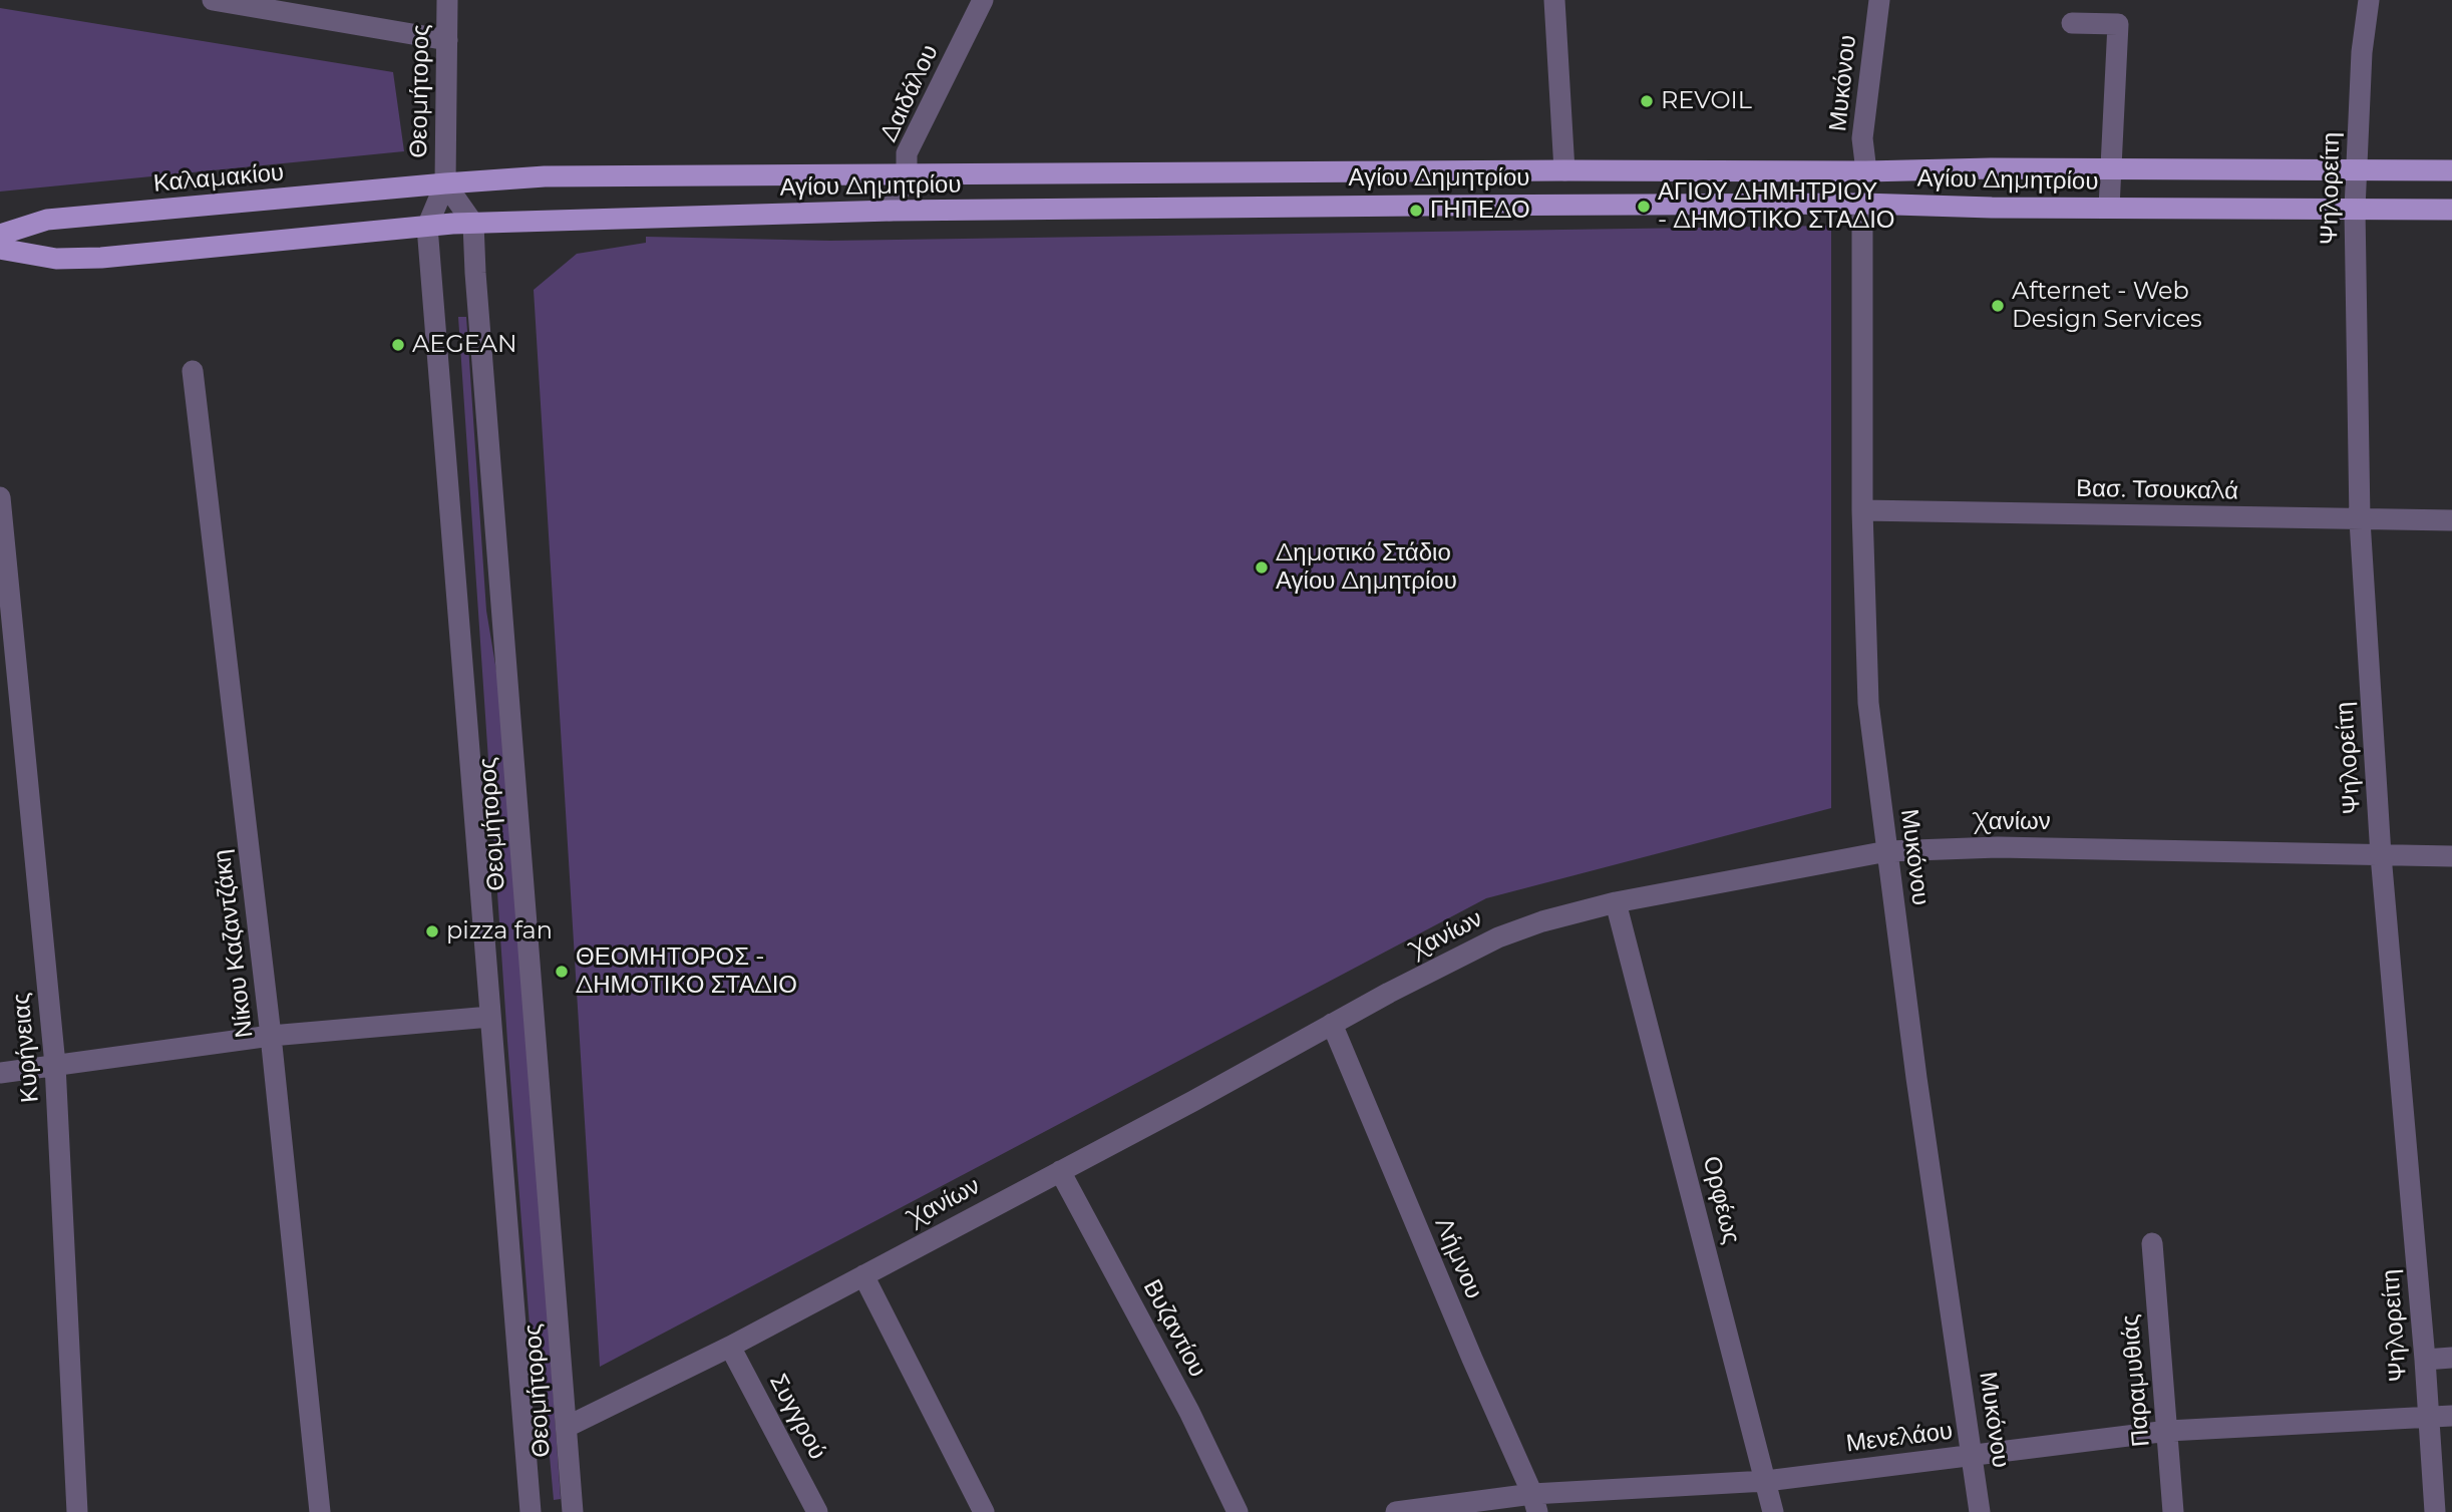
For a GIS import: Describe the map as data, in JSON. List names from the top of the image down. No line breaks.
{"streets":{"main road":["Καλαμακίου","Αγίου Δημητρίου"],"street":["Μυκόνου","Θεομήτορος","Δαιδάλου","Ψηλορείτη","Βασ. Τσουκαλά","Χανίων","Νίκου Καζαντζάκη","Κυρήνειας","Ορφέως","Λήμνου","Βυζαντίου","Παραμυθιάς","Συγγρού","Μενελάου"]},"crossings":[["Μυκόνου","Αγίου Δημητρίου"],["Μυκόνου","Βασ. Τσουκαλά"],["Μυκόνου","Χανίων"],["Μυκόνου","Μενελάου"],["Θεομήτορος","Καλαμακίου"],["Θεομήτορος","Αγίου Δημητρίου"],["Θεομήτορος","Χανίων"],["Δαιδάλου","Αγίου Δημητρίου"],["Καλαμακίου","Αγίου Δημητρίου"],["Αγίου Δημητρίου","Ψηλορείτη"],["Ψηλορείτη","Βασ. Τσουκαλά"],["Ψηλορείτη","Χανίων"],["Ψηλορείτη","Μενελάου"],["Χανίων","Ορφέως"],["Χανίων","Λήμνου"],["Χανίων","Βυζαντίου"],["Χανίων","Συγγρού"],["Ορφέως","Μενελάου"],["Λήμνου","Μενελάου"],["Παραμυθιάς","Μενελάου"]],"places":["REVOIL","ΑΓΙΟΥ ΔΗΜΗΤΡΙΟΥ - ΔΗΜΟΤΙΚΟ ΣΤΑΔΙΟ","ΓΗΠΕΔΟ","Afternet - Web Design Services","AEGEAN","Δημοτικό Στάδιο Αγίου Δημητρίου","pizza fan","ΘΕΟΜΗΤΟΡΟΣ - ΔΗΜΟΤΙΚΟ ΣΤΑΔΙΟ"]}
